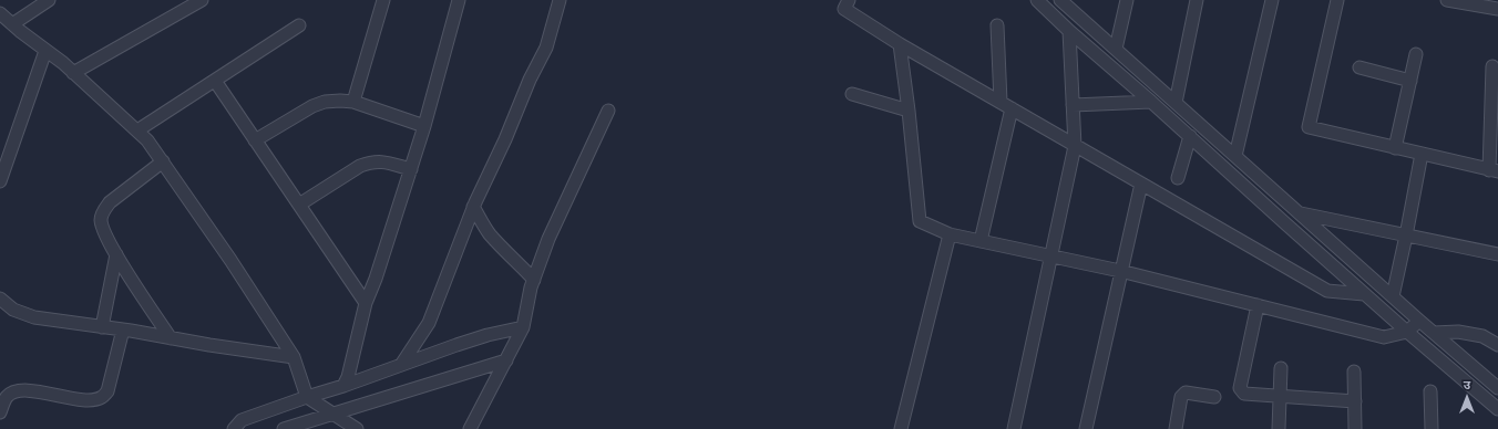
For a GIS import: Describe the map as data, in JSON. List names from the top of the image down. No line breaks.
{"north":"top"}
